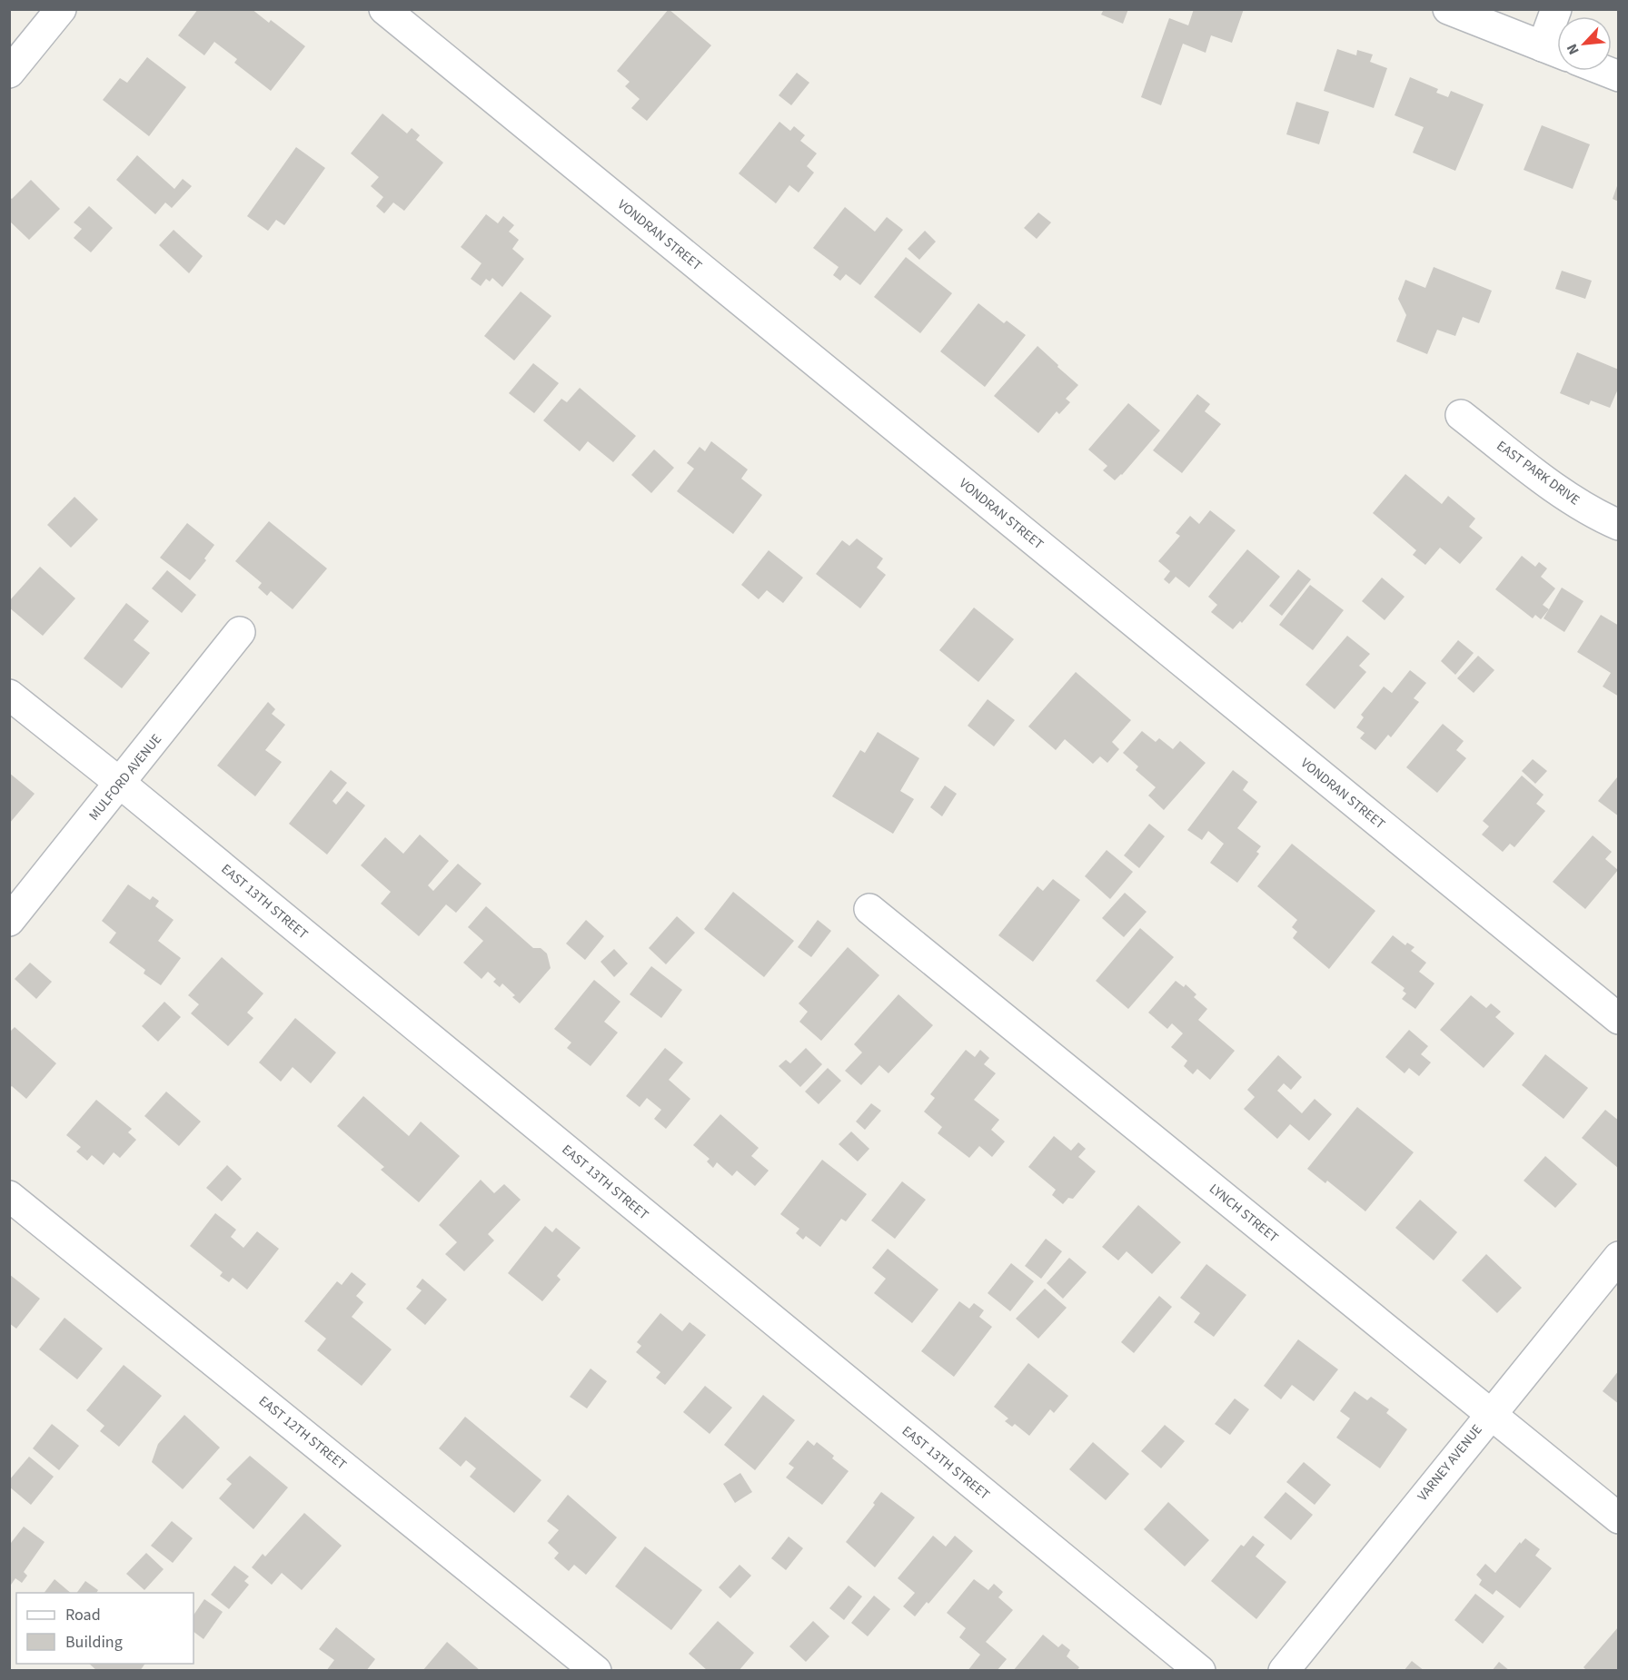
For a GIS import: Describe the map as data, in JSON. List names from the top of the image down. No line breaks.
{"streets":{"street":["VONDRAN STREET","EAST PARK DRIVE","MULFORD AVENUE","EAST 13TH STREET","LYNCH STREET","EAST 12TH STREET","VARNEY AVENUE"]},"crossings":[["MULFORD AVENUE","EAST 13TH STREET"],["LYNCH STREET","VARNEY AVENUE"]],"legend":["Road","Building"],"north":"bottom left"}
